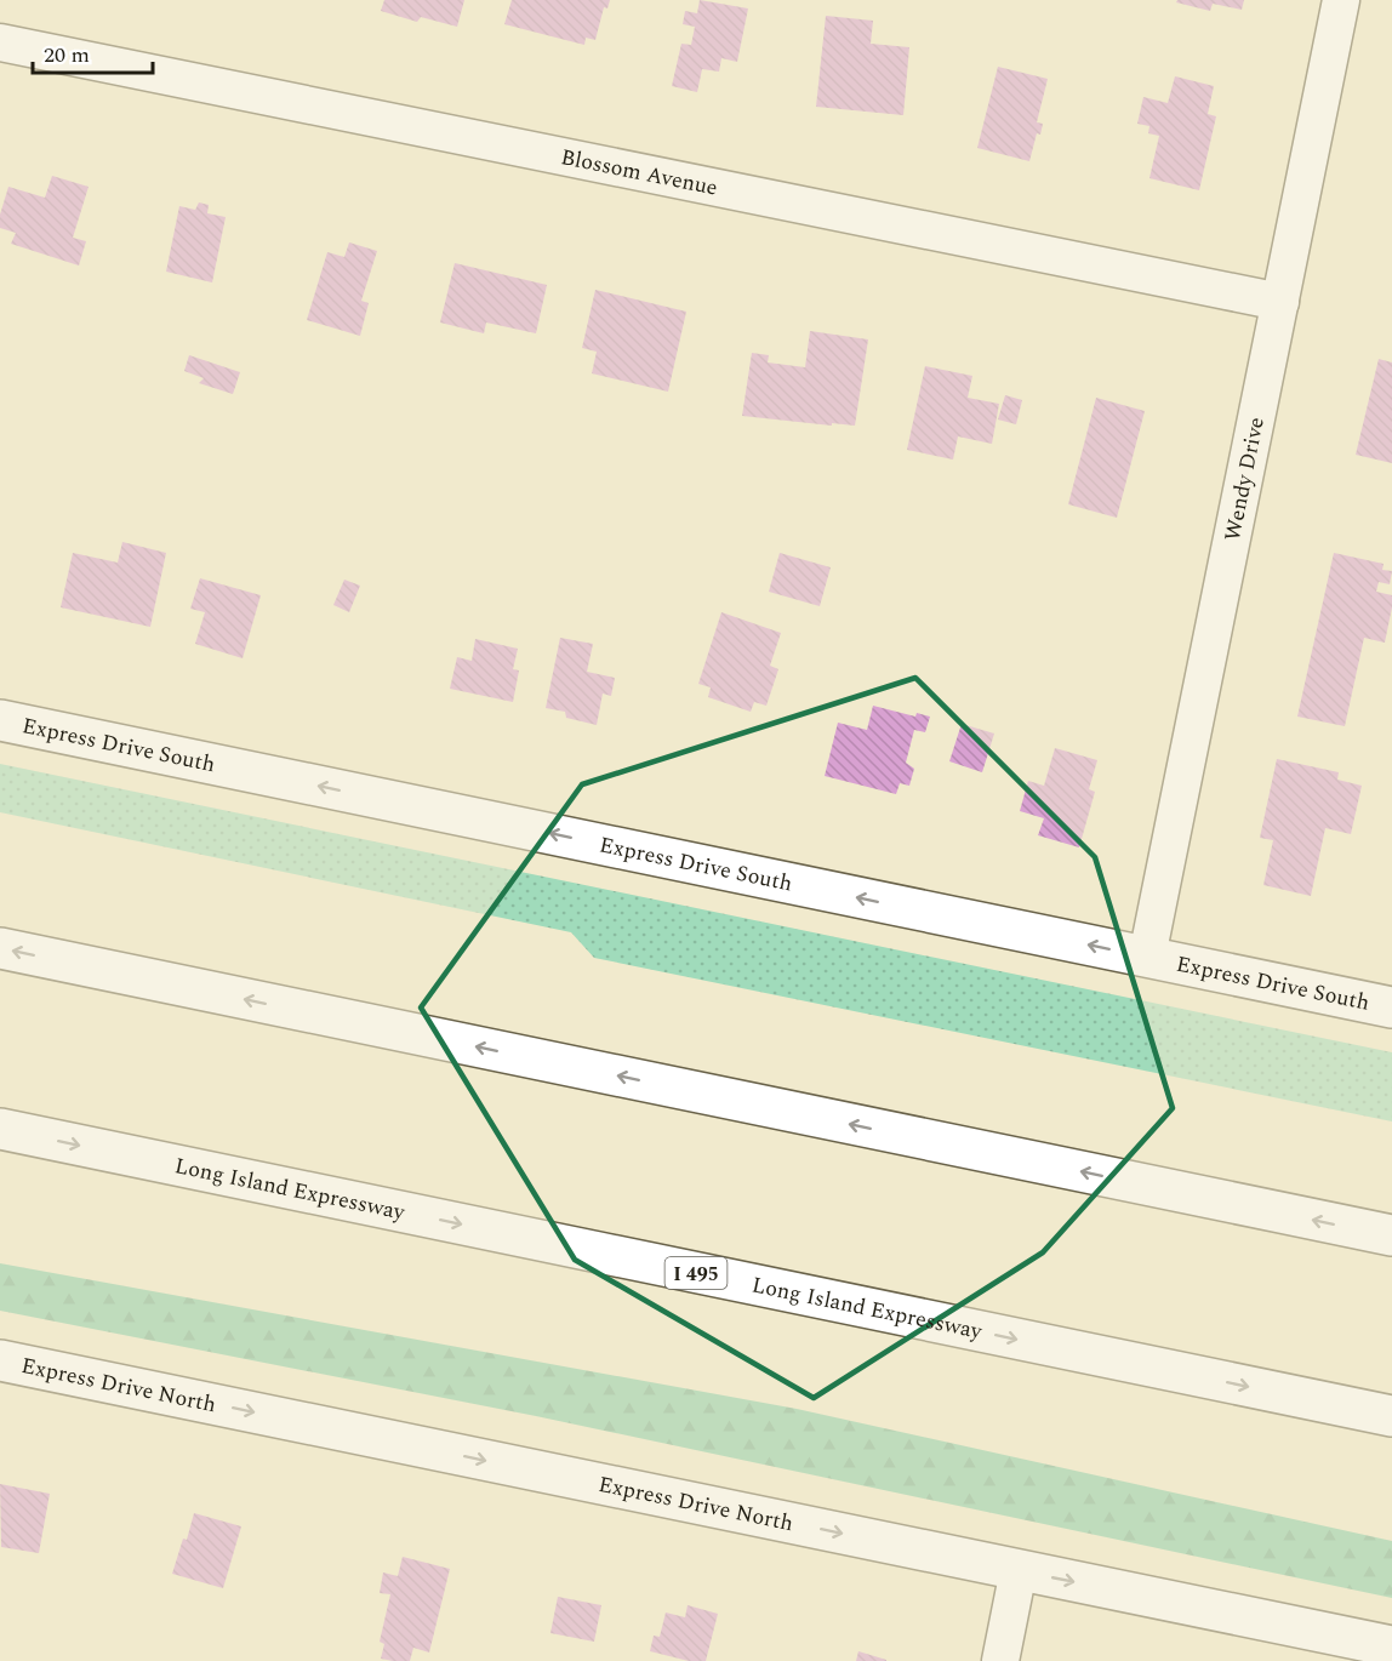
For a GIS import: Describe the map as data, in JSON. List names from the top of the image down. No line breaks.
{"streets":{"main road":["Express Drive South","Long Island Expressway","I 495","Express Drive North"],"street":["Blossom Avenue","Wendy Drive"]},"crossings":[["Blossom Avenue","Wendy Drive"],["Wendy Drive","Express Drive South"]],"one_way":["Express Drive North"],"scale_bar":"20 m"}
